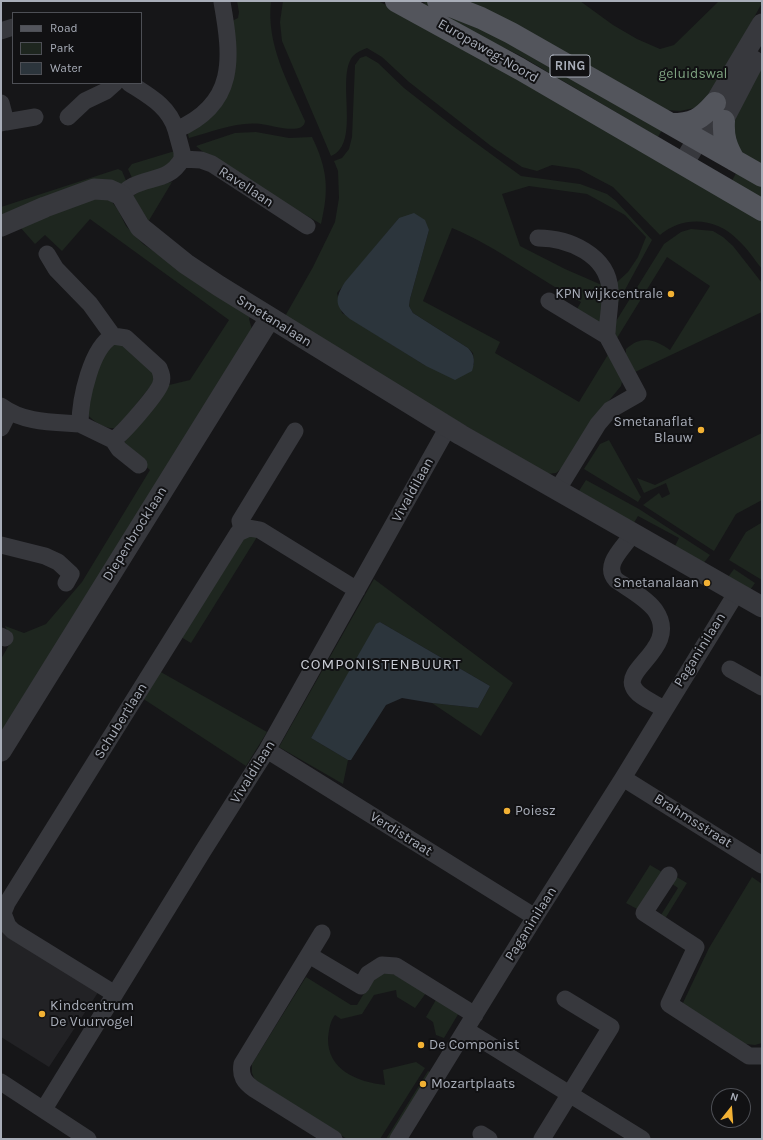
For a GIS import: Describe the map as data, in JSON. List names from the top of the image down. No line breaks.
{"streets":{"main road":["Europaweg-Noord","RING"],"street":["Ravellaan","Smetanalaan","Vivaldilaan","Diepenbrocklaan","Paganinilaan","Schubertlaan","Brahmsstraat","Verdistraat"]},"crossings":[["Smetanalaan","Vivaldilaan"],["Smetanalaan","Diepenbrocklaan"],["Smetanalaan","Paganinilaan"],["Vivaldilaan","Schubertlaan"],["Vivaldilaan","Verdistraat"],["Paganinilaan","Brahmsstraat"],["Paganinilaan","Verdistraat"]],"districts":["COMPONISTENBUURT"],"parks":["geluidswal"],"places":["KPN wijkcentrale","Smetanaflat Blauw","Smetanalaan","Poiesz","Kindcentrum De Vuurvogel","De Componist","Mozartplaats"],"legend":["Road","Park","Water"],"north":"top"}
